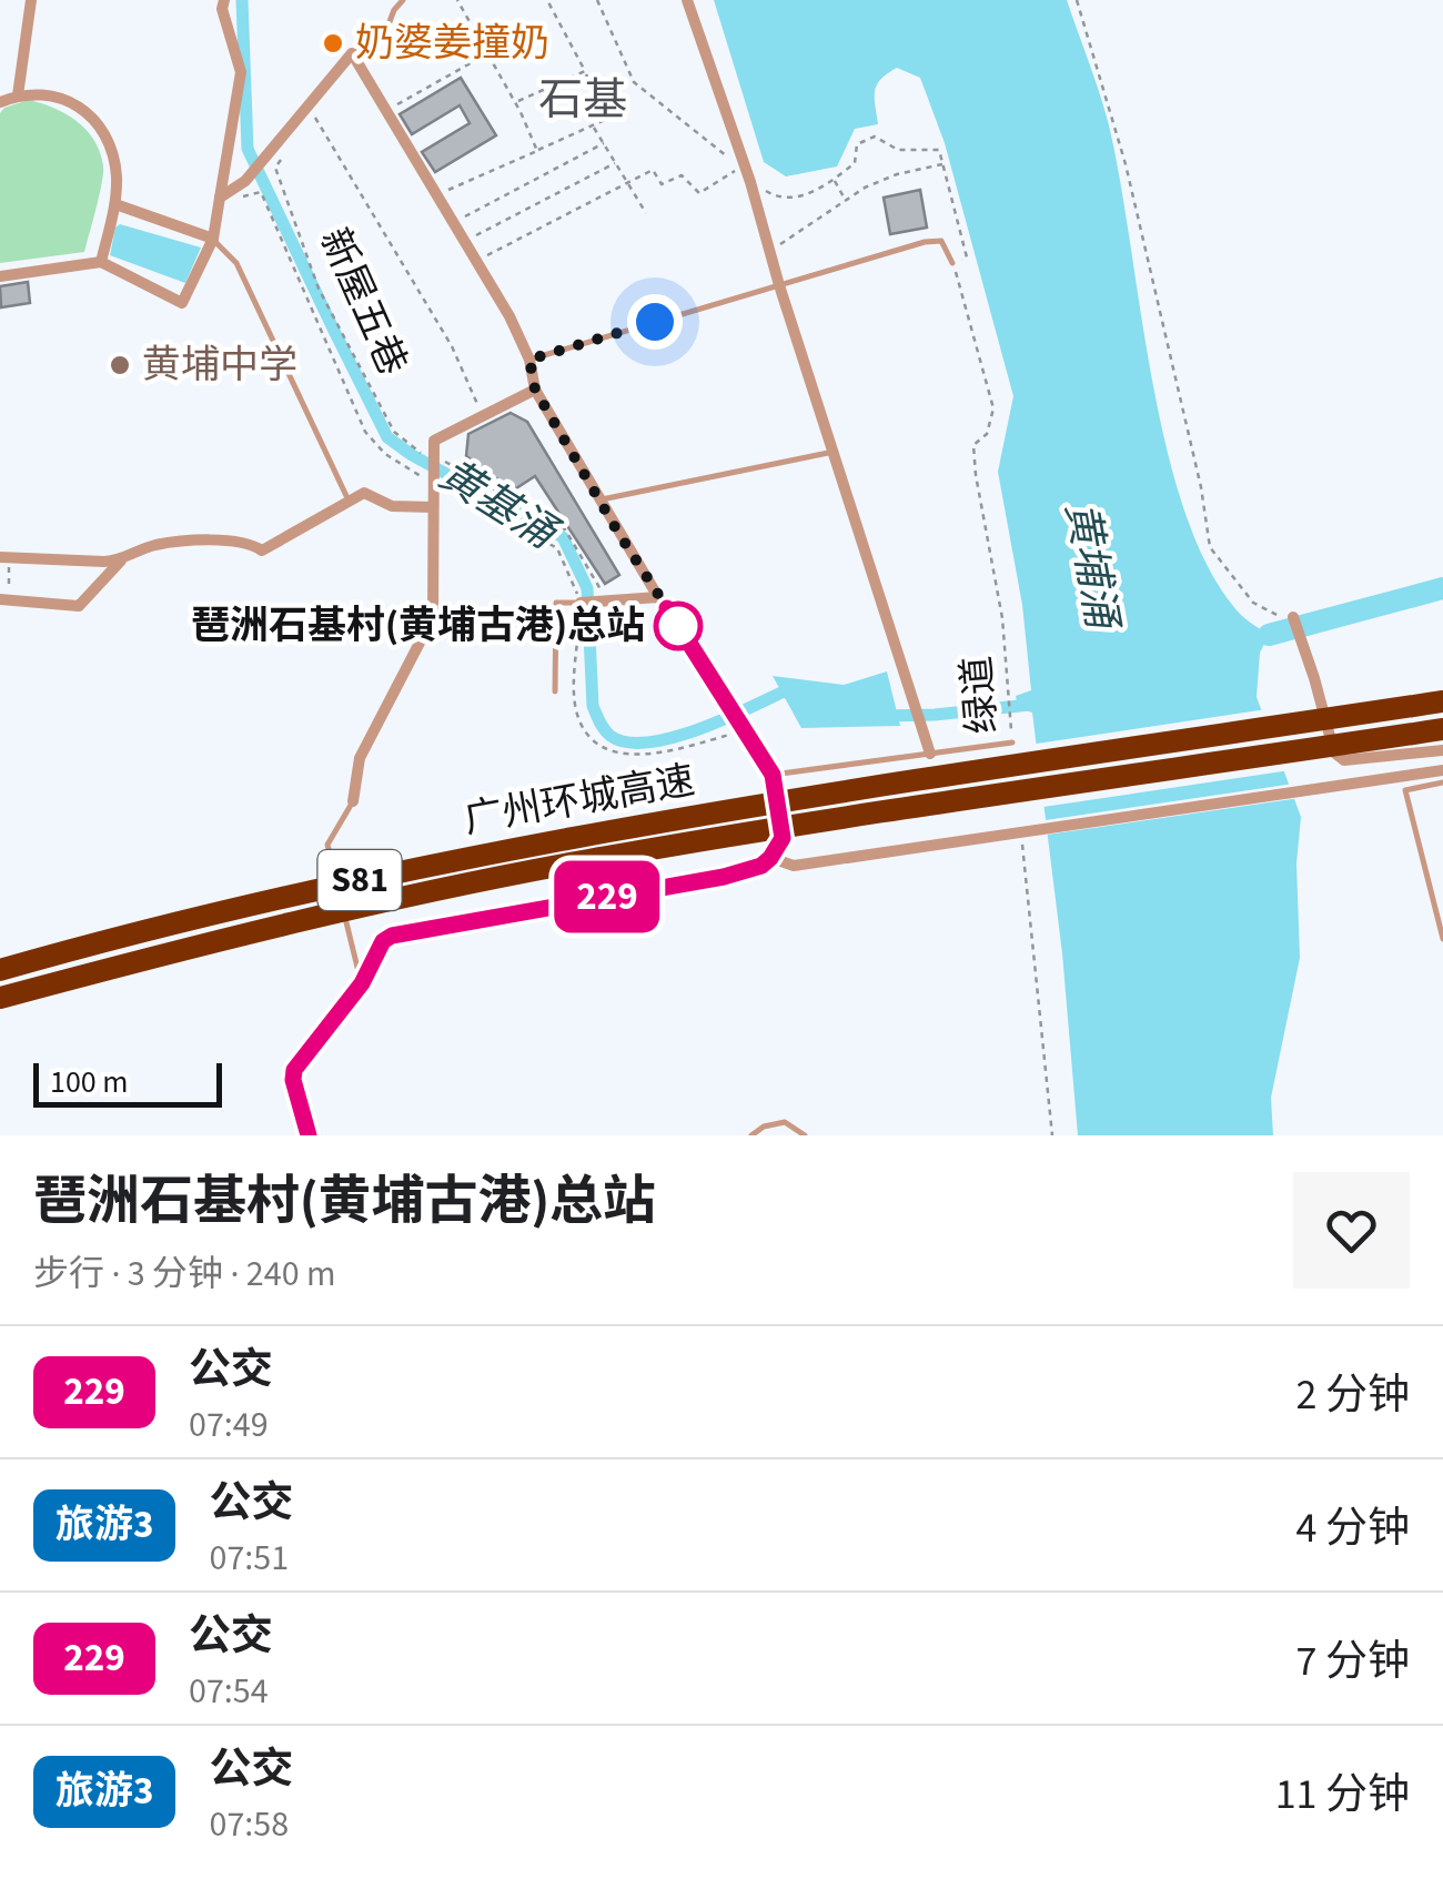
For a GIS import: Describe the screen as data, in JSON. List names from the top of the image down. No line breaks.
{"streets":{"highway":["广州环城高速","S81"],"path":["新屋五巷","绿道"]},"districts":["石基"],"water":["黄基涌","黄埔涌"],"places":["奶婆姜撞奶","黄埔中学","琶洲石基村(黄埔古港)总站"],"lines":["bus line 229"],"scale_bar":"100 m","page":{"on_map":"229","scale":"100 m","heading":["琶洲石基村(黄埔古港)总站","步行 · 3 分钟 · 240 m"],"list":[{"mark":"229","name":"公交","note":"07:49","value":"2 分钟"},{"mark":"旅游3","name":"公交","note":"07:51","value":"4 分钟"},{"mark":"229","name":"公交","note":"07:54","value":"7 分钟"},{"mark":"旅游3","name":"公交","note":"07:58","value":"11 分钟"}]}}
